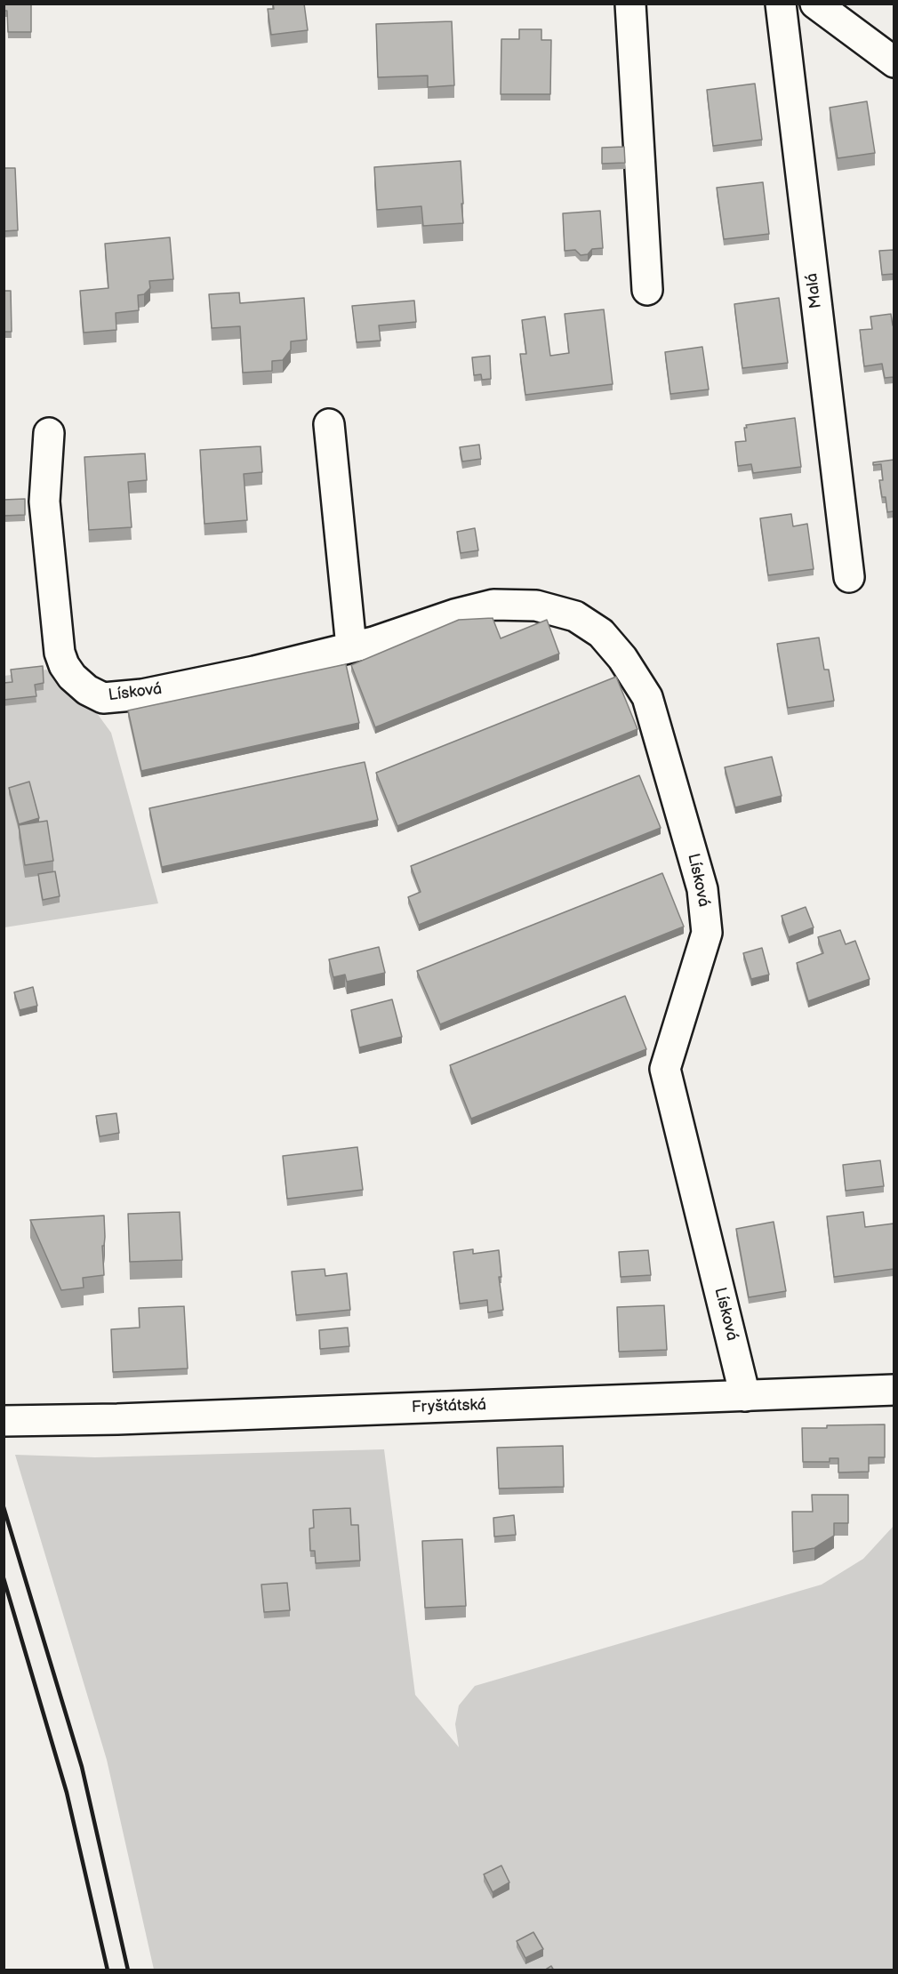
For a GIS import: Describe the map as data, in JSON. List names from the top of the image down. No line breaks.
{"streets":{"street":["Malá","Lísková","Fryštátská"]},"crossings":[["Lísková","Fryštátská"]]}
